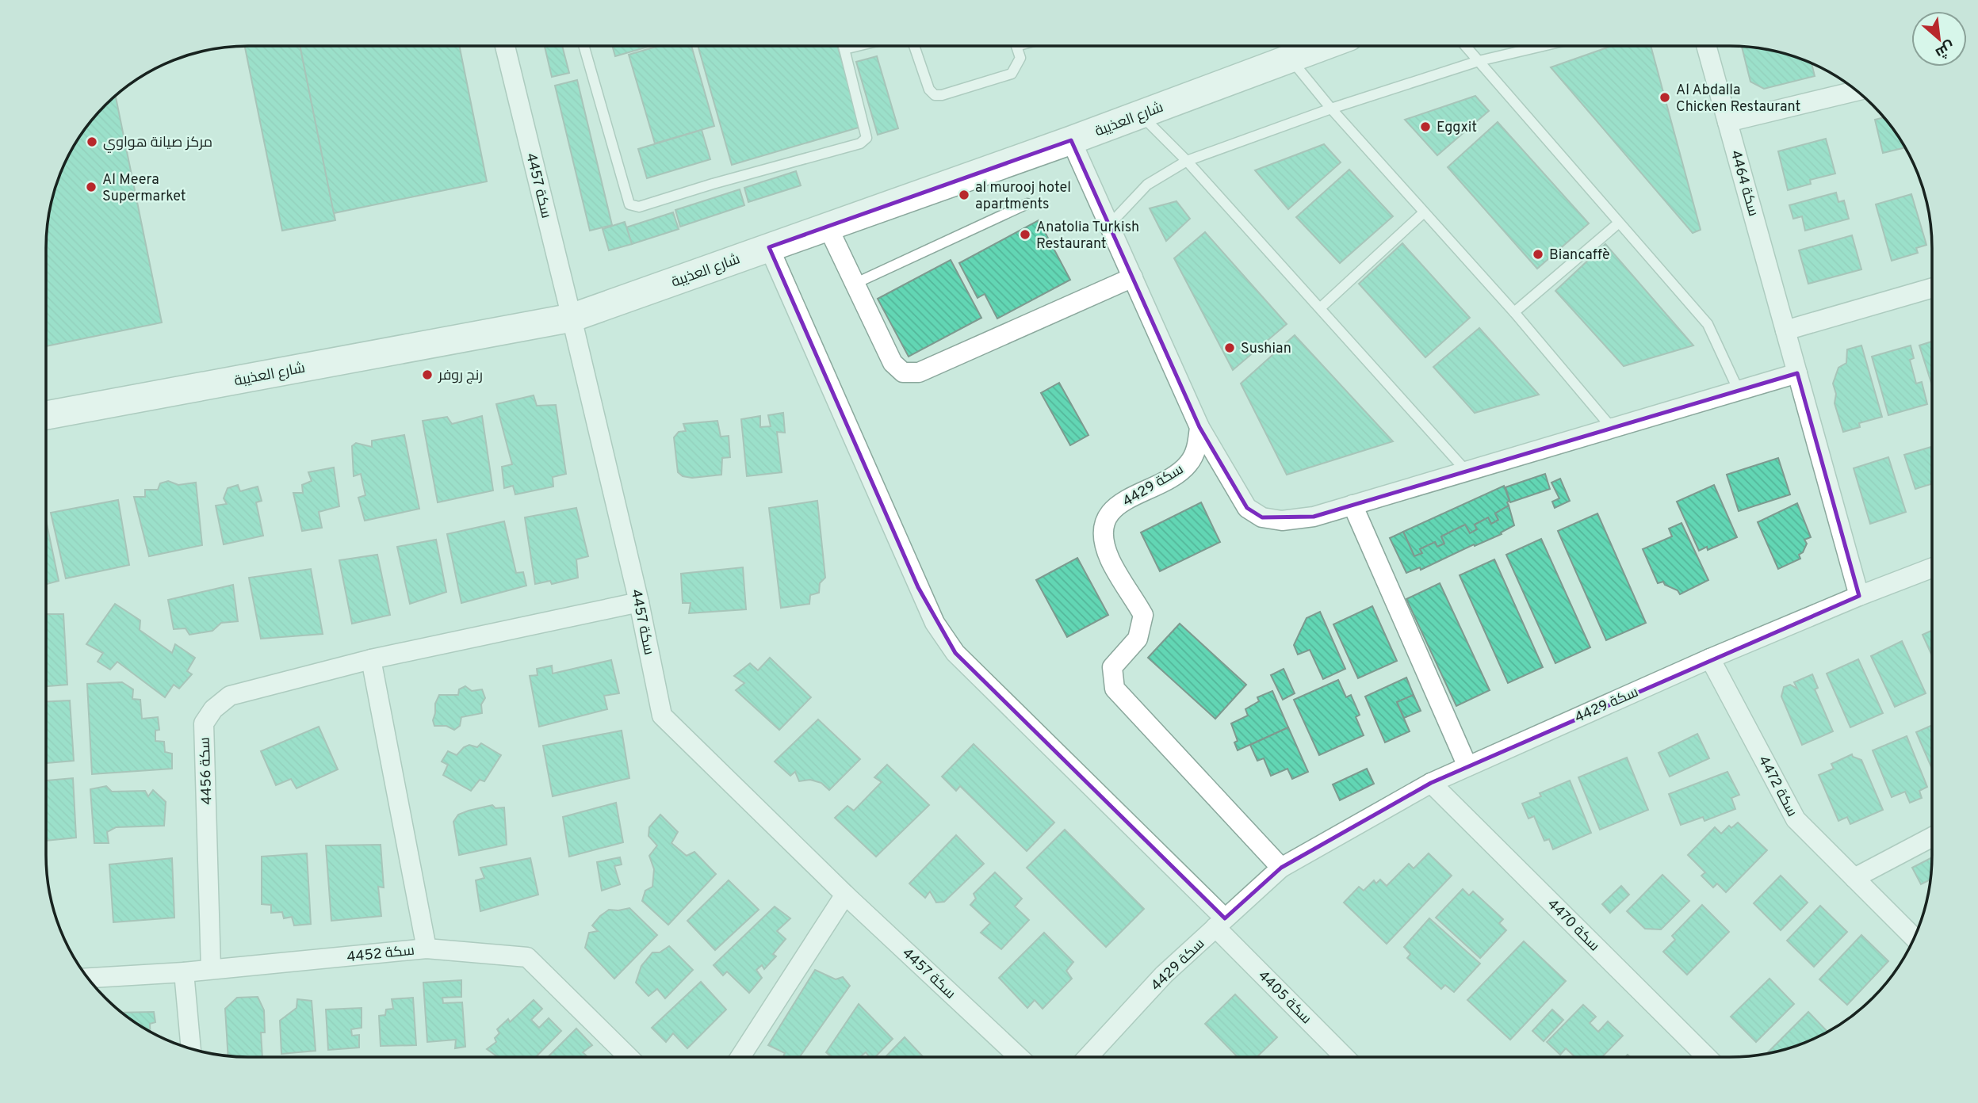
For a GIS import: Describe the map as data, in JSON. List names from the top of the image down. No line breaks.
{"streets":{"street":["شارع العذيبة","سكة 4464","سكة 4457","سكة 4429","سكة 4456","سكة 4472","سكة 4470","سكة 4452","سكة 4405"]},"crossings":[["شارع العذيبة","سكة 4457"],["شارع العذيبة","سكة 4405"],["سكة 4464","سكة 4429"],["سكة 4457","سكة 4456"],["سكة 4429","سكة 4472"],["سكة 4429","سكة 4470"],["سكة 4429","سكة 4405"],["سكة 4456","سكة 4452"]],"places":["Al Abdalla Chicken Restaurant","Eggxit","مركز صيانة هواوي","Al Meera Supermarket","al murooj hotel apartments","Anatolia Turkish Restaurant","Biancaffè","Sushian","رنج روفر"],"north":"bottom right"}
